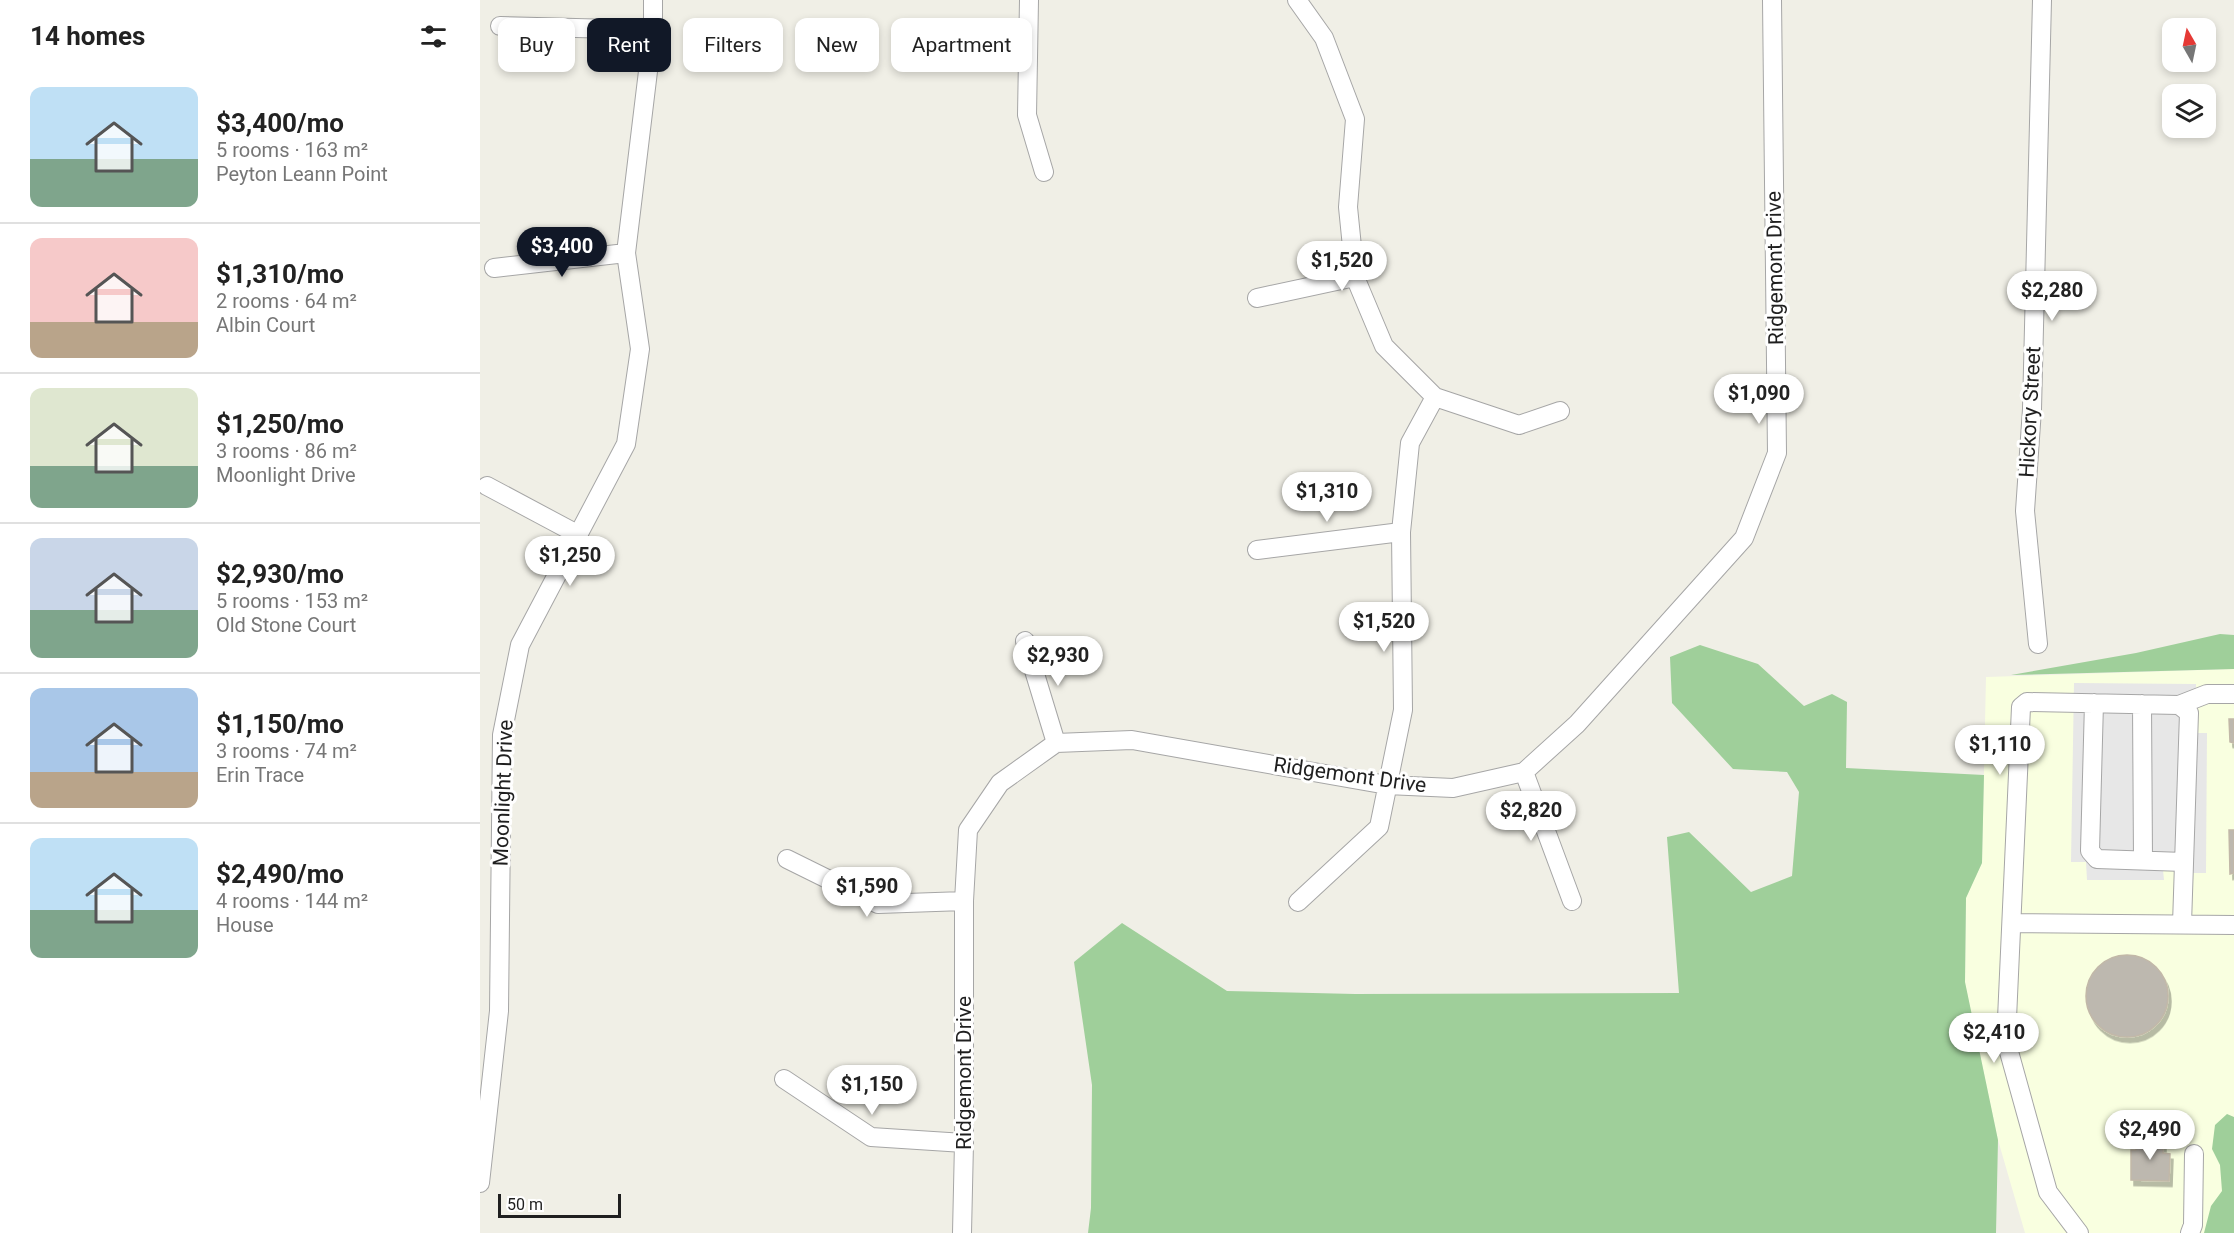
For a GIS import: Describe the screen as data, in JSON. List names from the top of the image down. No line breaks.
{"streets":{"street":["Ridgemont Drive","Hickory Street","Moonlight Drive"]},"scale_bar":"50 m","north":"top","page":{"heading":"14 homes","chip":["Buy","Rent","Filters","New","Apartment"],"list":[{"name":"$3,400/mo","note":"5 rooms · 163 m² · Peyton Leann Point"},{"name":"$1,310/mo","note":"2 rooms · 64 m² · Albin Court"},{"name":"$1,250/mo","note":"3 rooms · 86 m² · Moonlight Drive"},{"name":"$2,930/mo","note":"5 rooms · 153 m² · Old Stone Court"},{"name":"$1,150/mo","note":"3 rooms · 74 m² · Erin Trace"},{"name":"$2,490/mo","note":"4 rooms · 144 m² · House"}],"price":["$3,400","$1,520","$2,280","$1,090","$1,310","$1,250","$1,520","$2,930","$1,110","$2,820","$1,590","$2,410","$1,150","$2,490"],"scale":"50 m"}}
